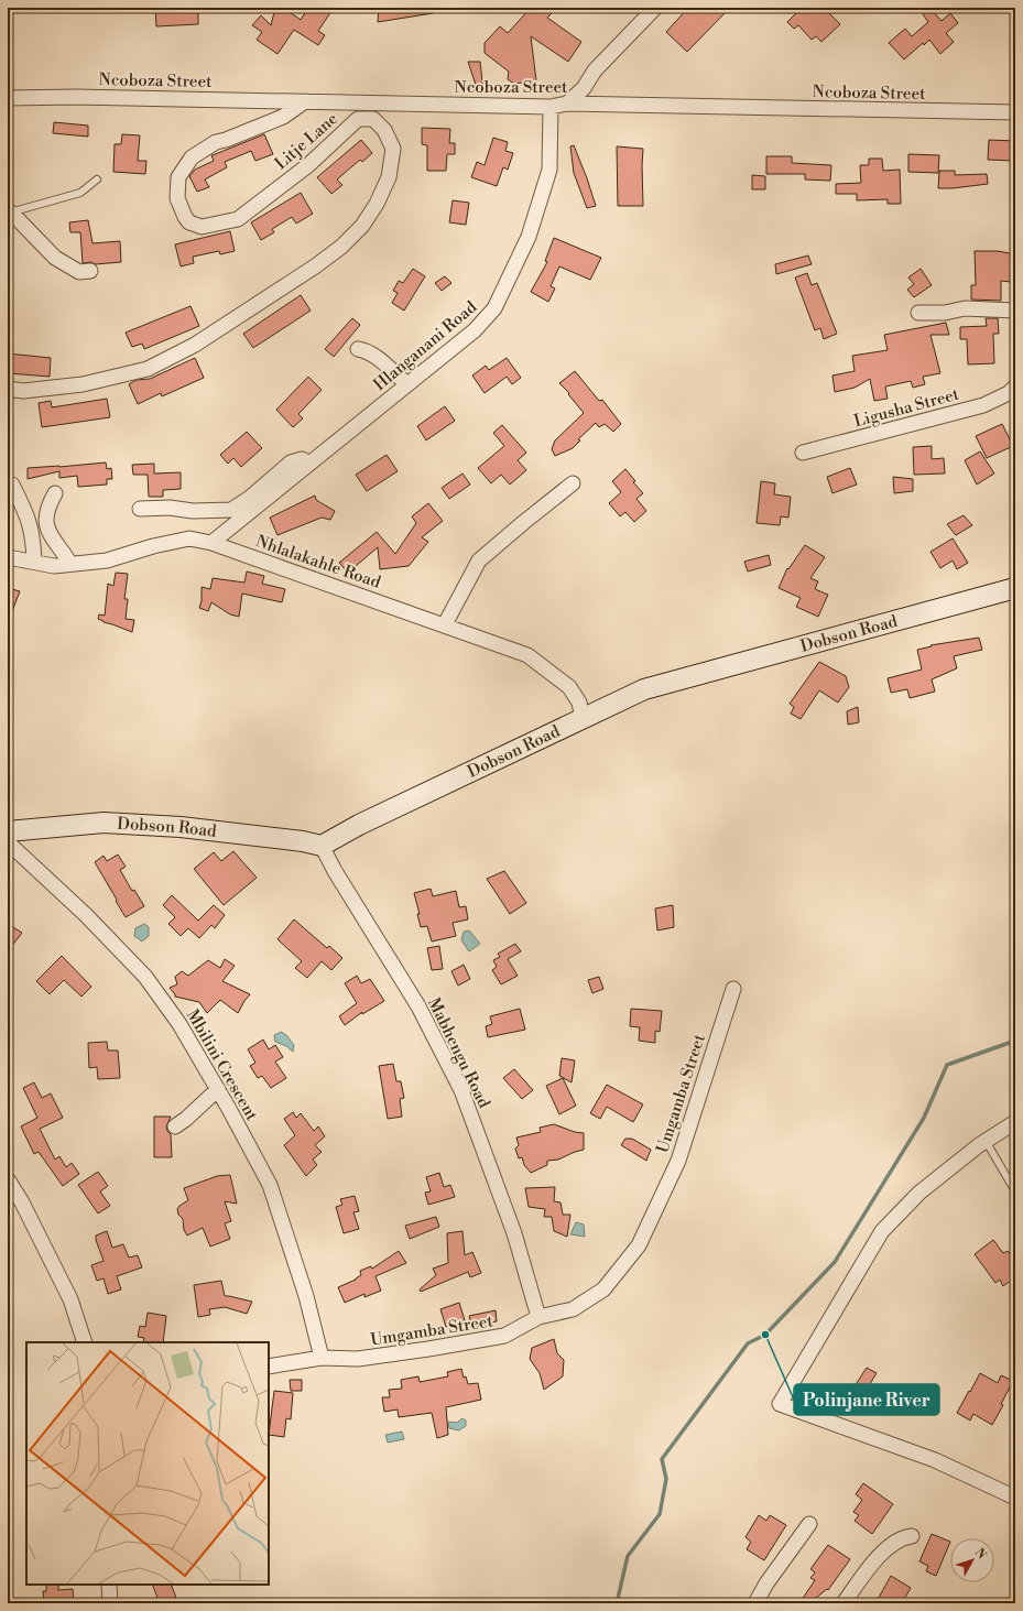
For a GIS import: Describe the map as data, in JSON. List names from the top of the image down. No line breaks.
{"streets":{"street":["Ncoboza Street","Litje Lane","Hlanganani Road","Ligusha Street","Nhlalakahle Road","Dobson Road","Mabhengu Road","Mbilini Crescent","Umgamba Street"]},"crossings":[["Ncoboza Street","Litje Lane"],["Ncoboza Street","Hlanganani Road"],["Hlanganani Road","Nhlalakahle Road"],["Nhlalakahle Road","Dobson Road"],["Dobson Road","Mabhengu Road"],["Mabhengu Road","Umgamba Street"],["Mbilini Crescent","Umgamba Street"]],"places":["Polinjane River"],"north":"top right"}
